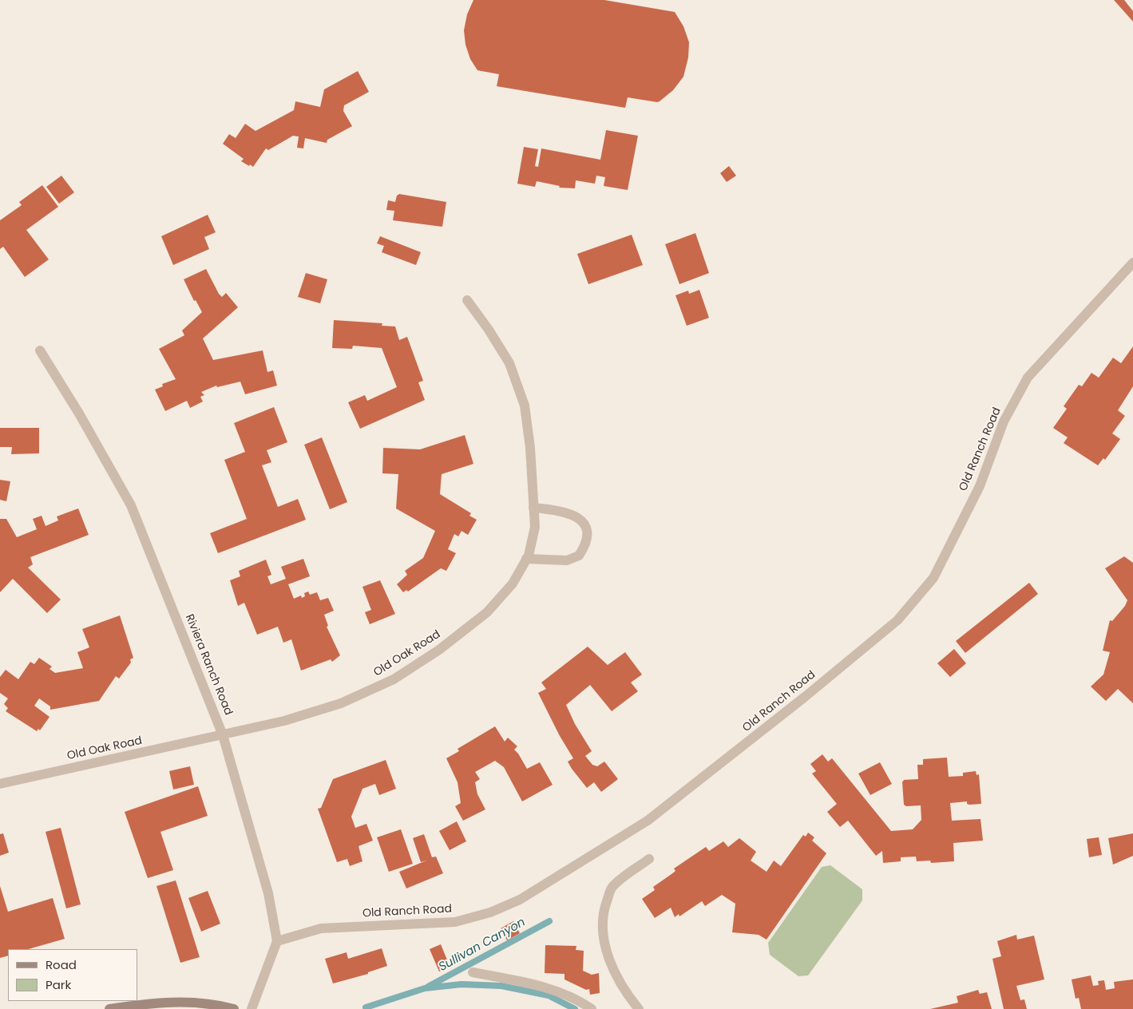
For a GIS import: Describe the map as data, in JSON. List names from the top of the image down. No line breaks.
{"streets":{"street":["Old Ranch Road","Old Oak Road","Riviera Ranch Road"]},"crossings":[["Old Ranch Road","Riviera Ranch Road"],["Old Oak Road","Riviera Ranch Road"]],"water":["Sullivan Canyon"],"legend":["Road","Park"]}
